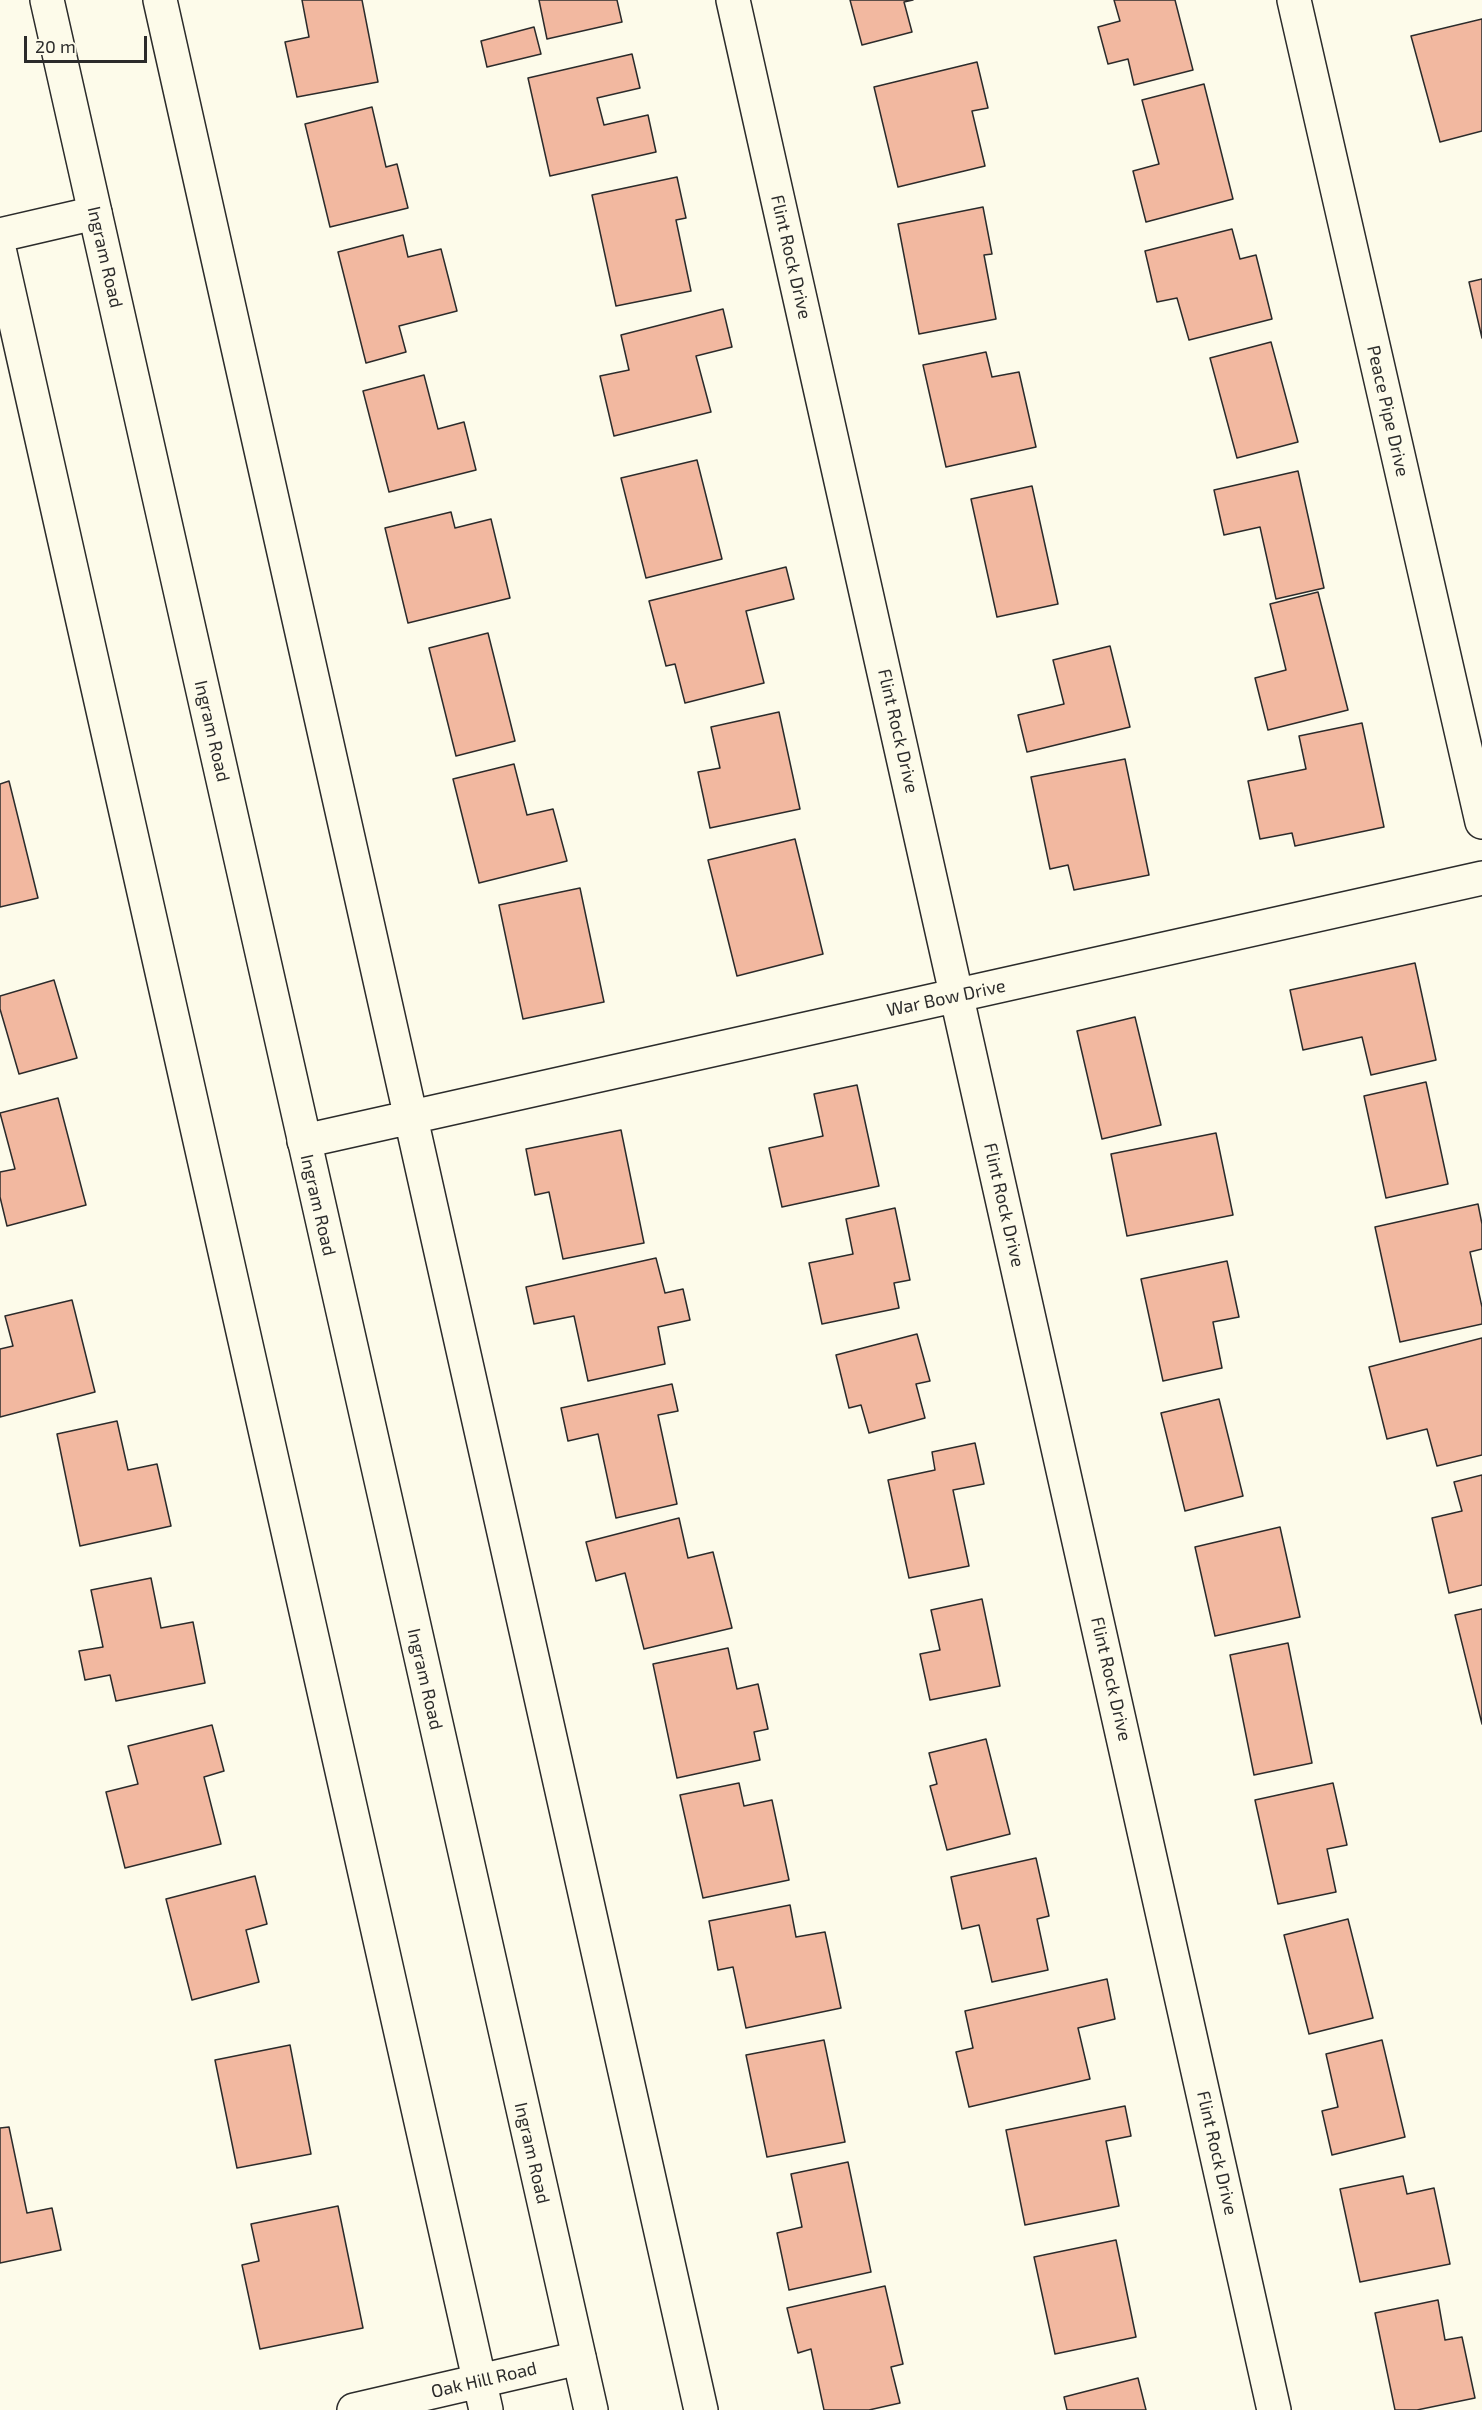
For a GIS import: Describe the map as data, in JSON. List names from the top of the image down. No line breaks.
{"streets":{"street":["Ingram Road","Flint Rock Drive","Peace Pipe Drive","War Bow Drive","Oak Hill Road"]},"crossings":[["Ingram Road","War Bow Drive"],["Ingram Road","Oak Hill Road"],["Flint Rock Drive","War Bow Drive"]],"scale_bar":"20 m"}
